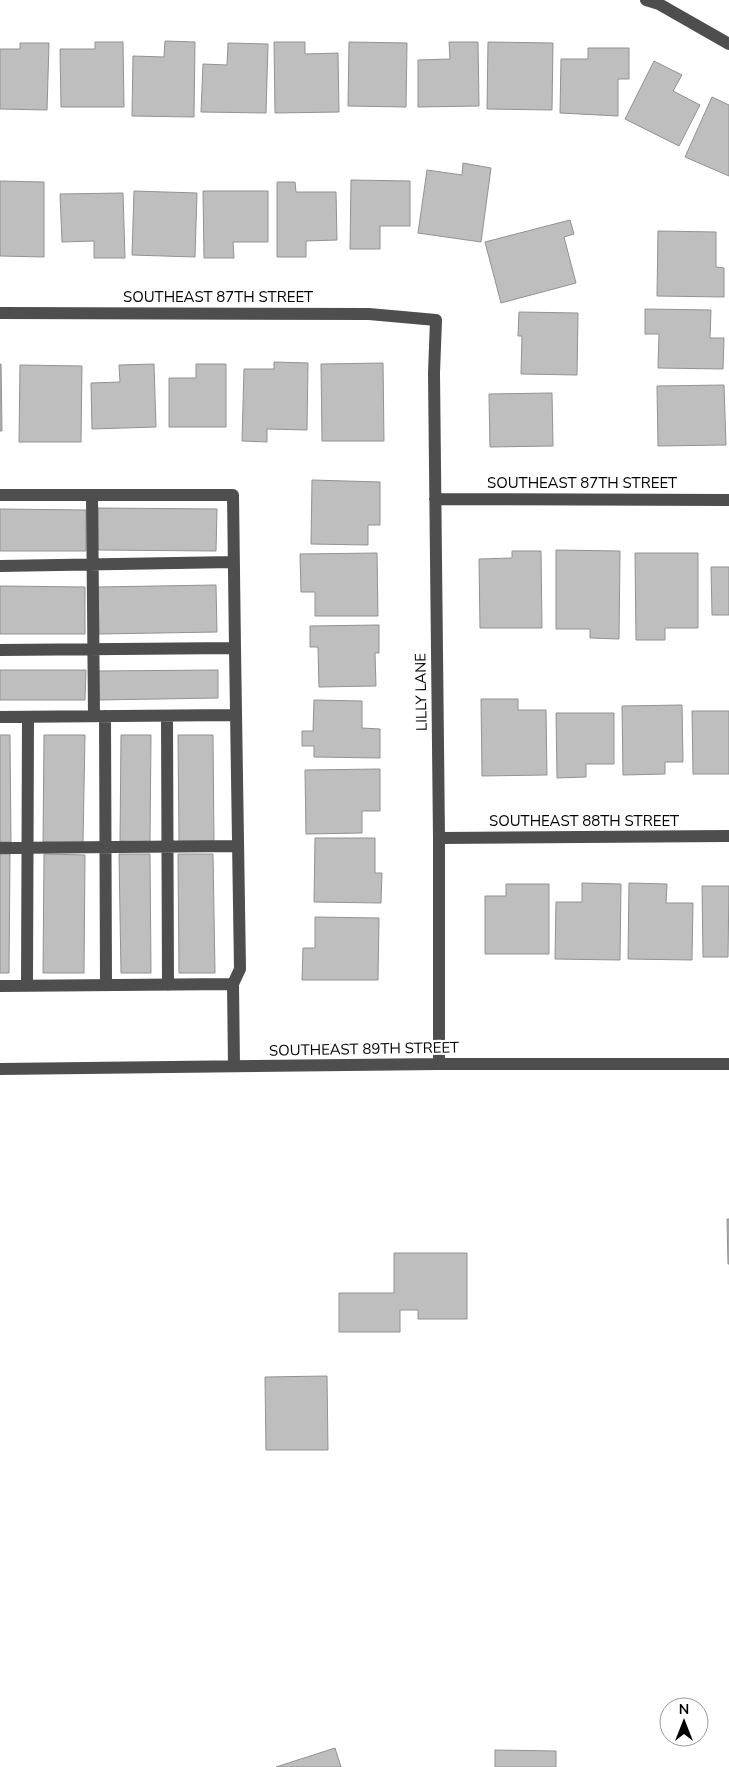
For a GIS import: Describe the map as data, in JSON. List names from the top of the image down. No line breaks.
{"streets":{"street":["SOUTHEAST 87TH STREET","LILLY LANE","SOUTHEAST 88TH STREET","SOUTHEAST 89TH STREET"]},"crossings":[["SOUTHEAST 87TH STREET","LILLY LANE"],["LILLY LANE","SOUTHEAST 88TH STREET"],["LILLY LANE","SOUTHEAST 89TH STREET"]],"north":"top"}
